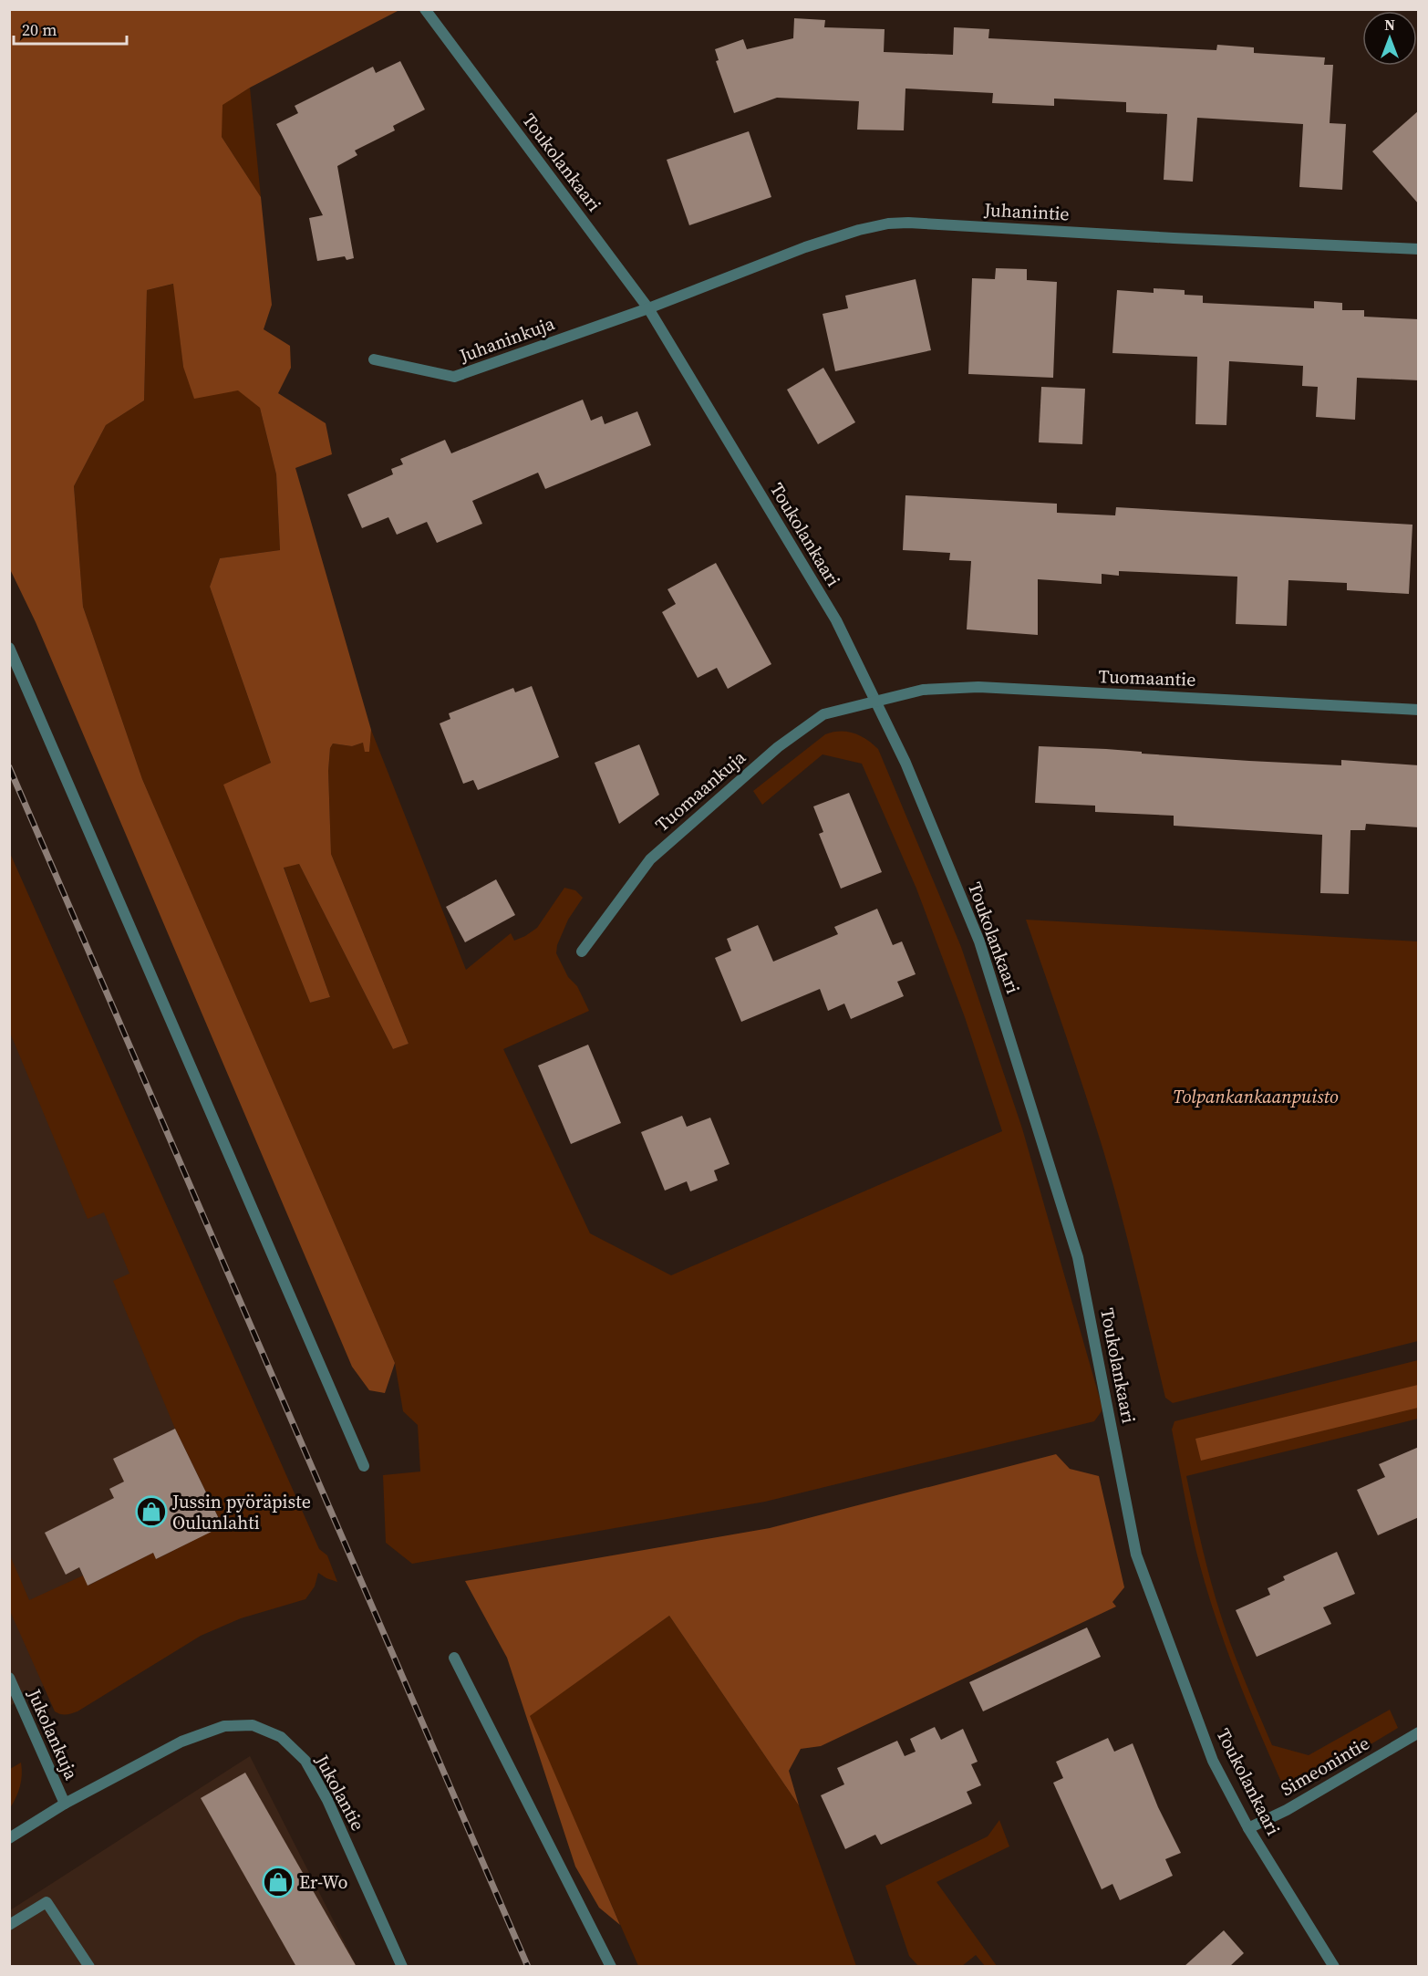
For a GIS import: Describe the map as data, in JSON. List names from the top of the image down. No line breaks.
{"streets":{"street":["Toukolankaari","Juhanintie","Juhaninkuja","Tuomaantie","Tuomaankuja","Jukolankuja","Simeonintie","Jukolantie"]},"crossings":[["Toukolankaari","Juhanintie"],["Toukolankaari","Juhaninkuja"],["Toukolankaari","Tuomaantie"],["Toukolankaari","Tuomaankuja"],["Toukolankaari","Simeonintie"],["Juhanintie","Juhaninkuja"],["Tuomaantie","Tuomaankuja"],["Jukolankuja","Jukolantie"]],"parks":["Tolpankankaanpuisto"],"places":{"shop":["Jussin pyöräpiste Oulunlahti","Er-Wo"]},"scale_bar":"20 m","north":"top"}
